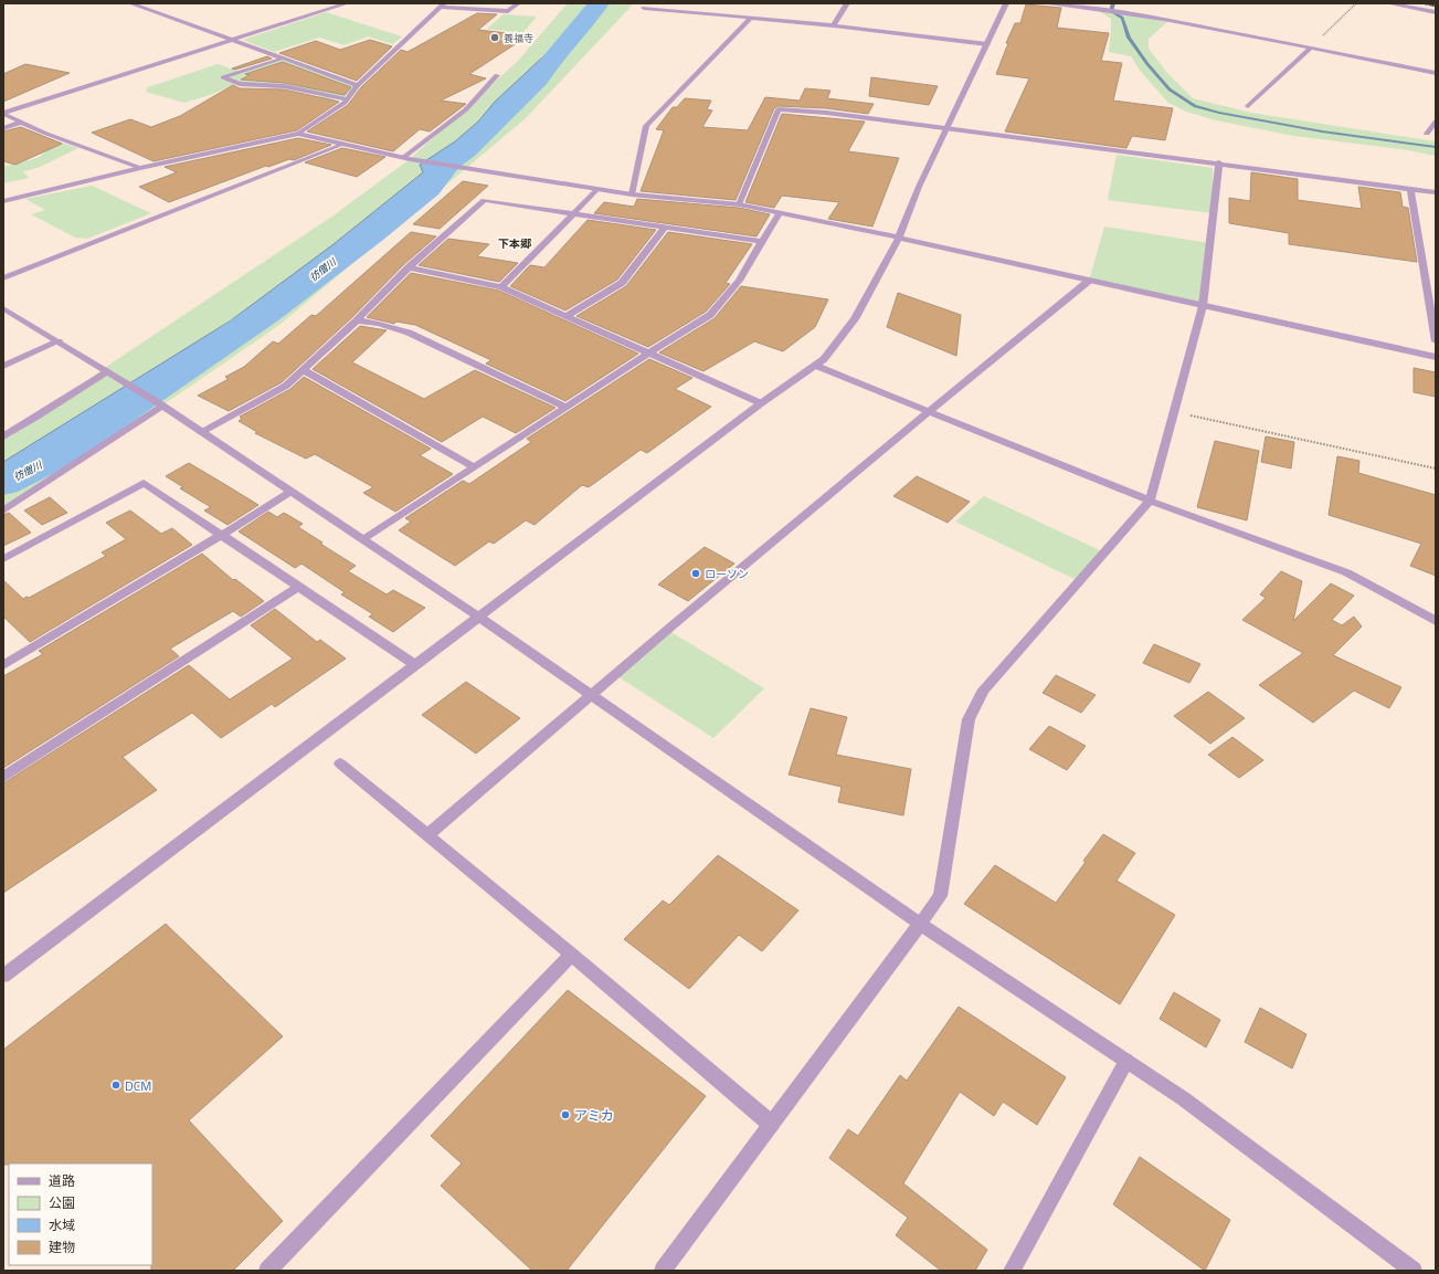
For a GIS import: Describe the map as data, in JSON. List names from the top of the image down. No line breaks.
{"districts":["下本郷"],"water":["彷僧川"],"places":["養福寺","ローソン","DCM","アミカ"],"legend":["道路","公園","水域","建物"]}
